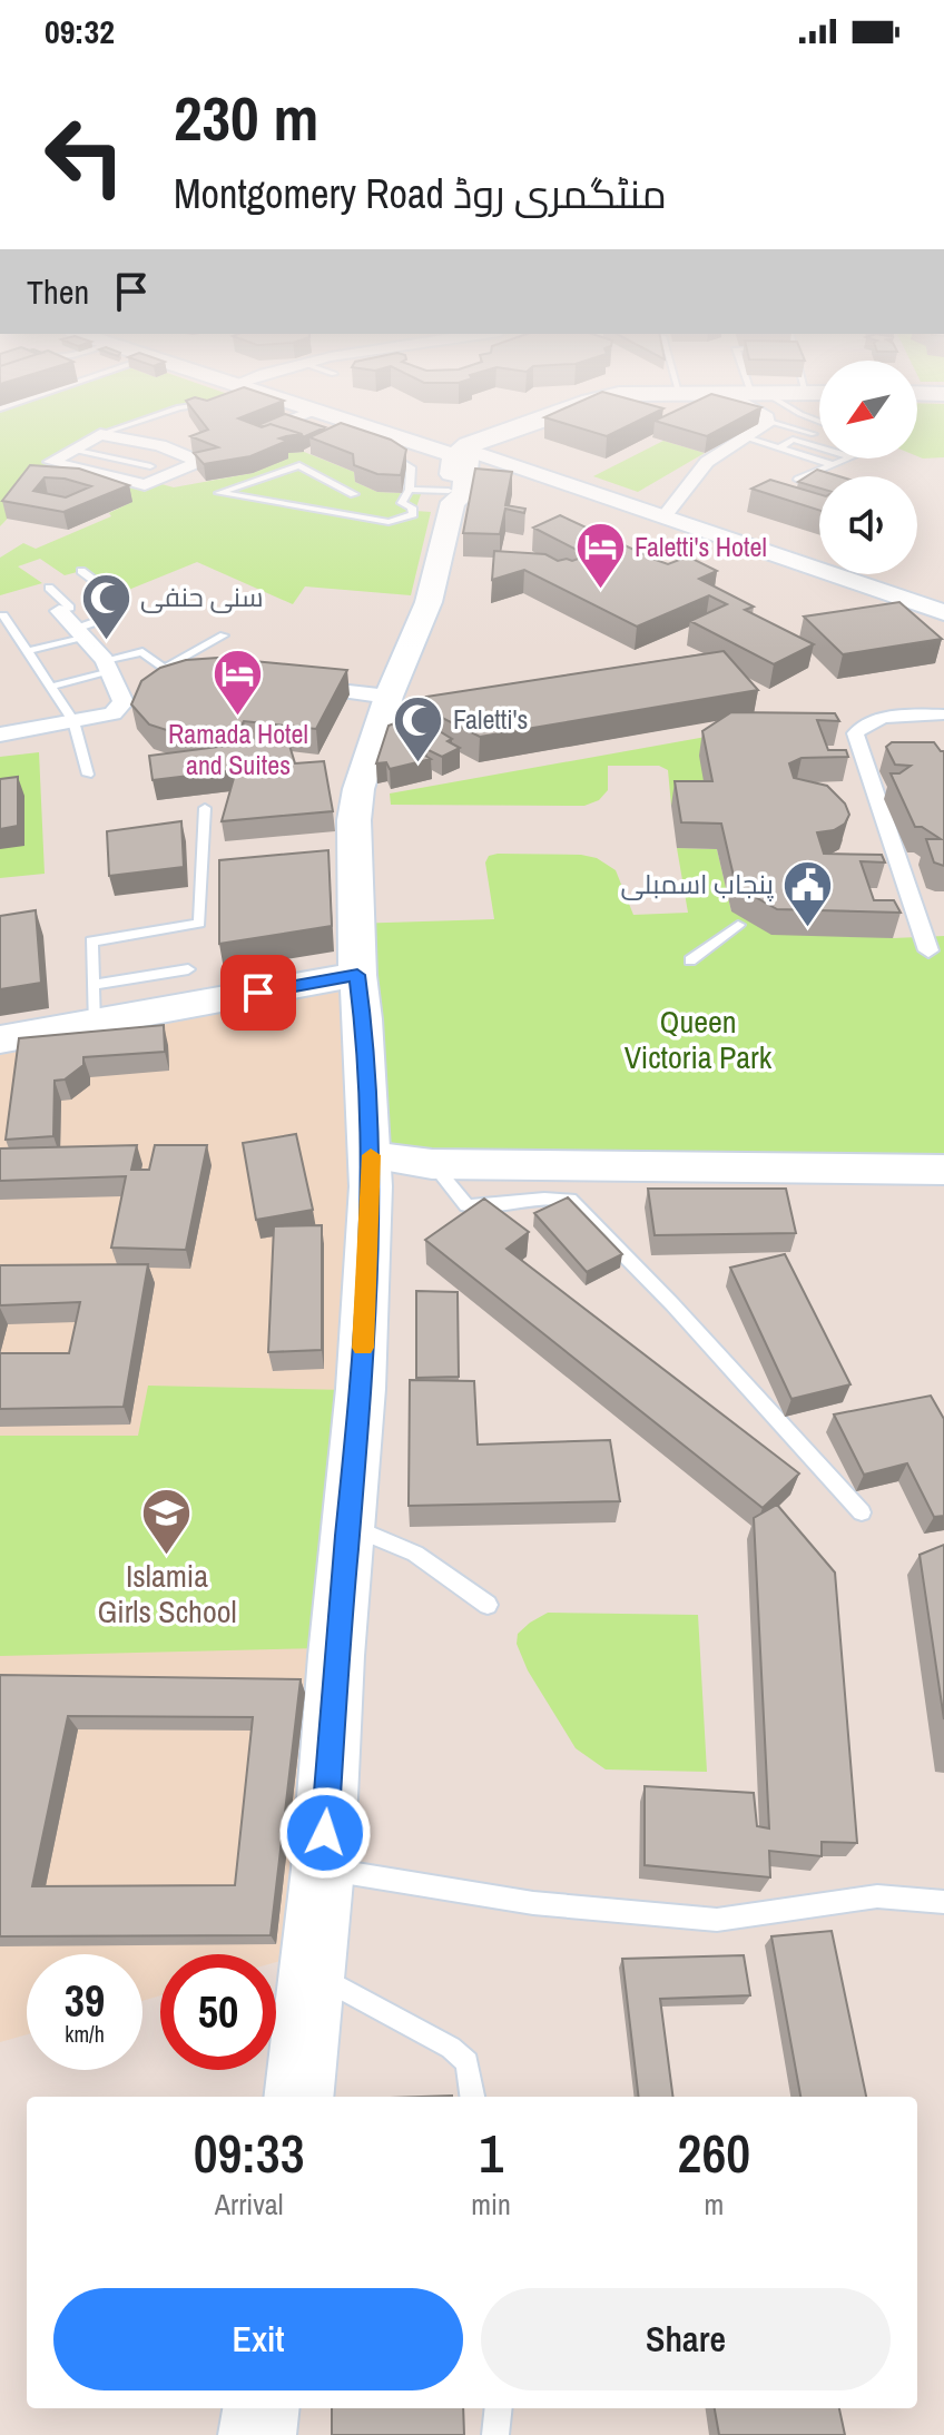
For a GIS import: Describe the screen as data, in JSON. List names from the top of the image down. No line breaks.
{"parks":["Queen Victoria Park"],"places":{"hotel":["Faletti's Hotel","Ramada Hotel and Suites"],"mosque":["سنی حنفی","Faletti's"],"public building":["پنجاب اسمبلی"],"school or university":["Islamia Girls School"]},"north":"bottom left","page":{"status":"09:32","turn":["230 m","Montgomery Road منٹگمری روڈ"],"then":"Then","speed":"39 km/h","limit":"50","eta":["09:33","Arrival","1","min","260","m"],"buttons":["Exit","Share"]}}
